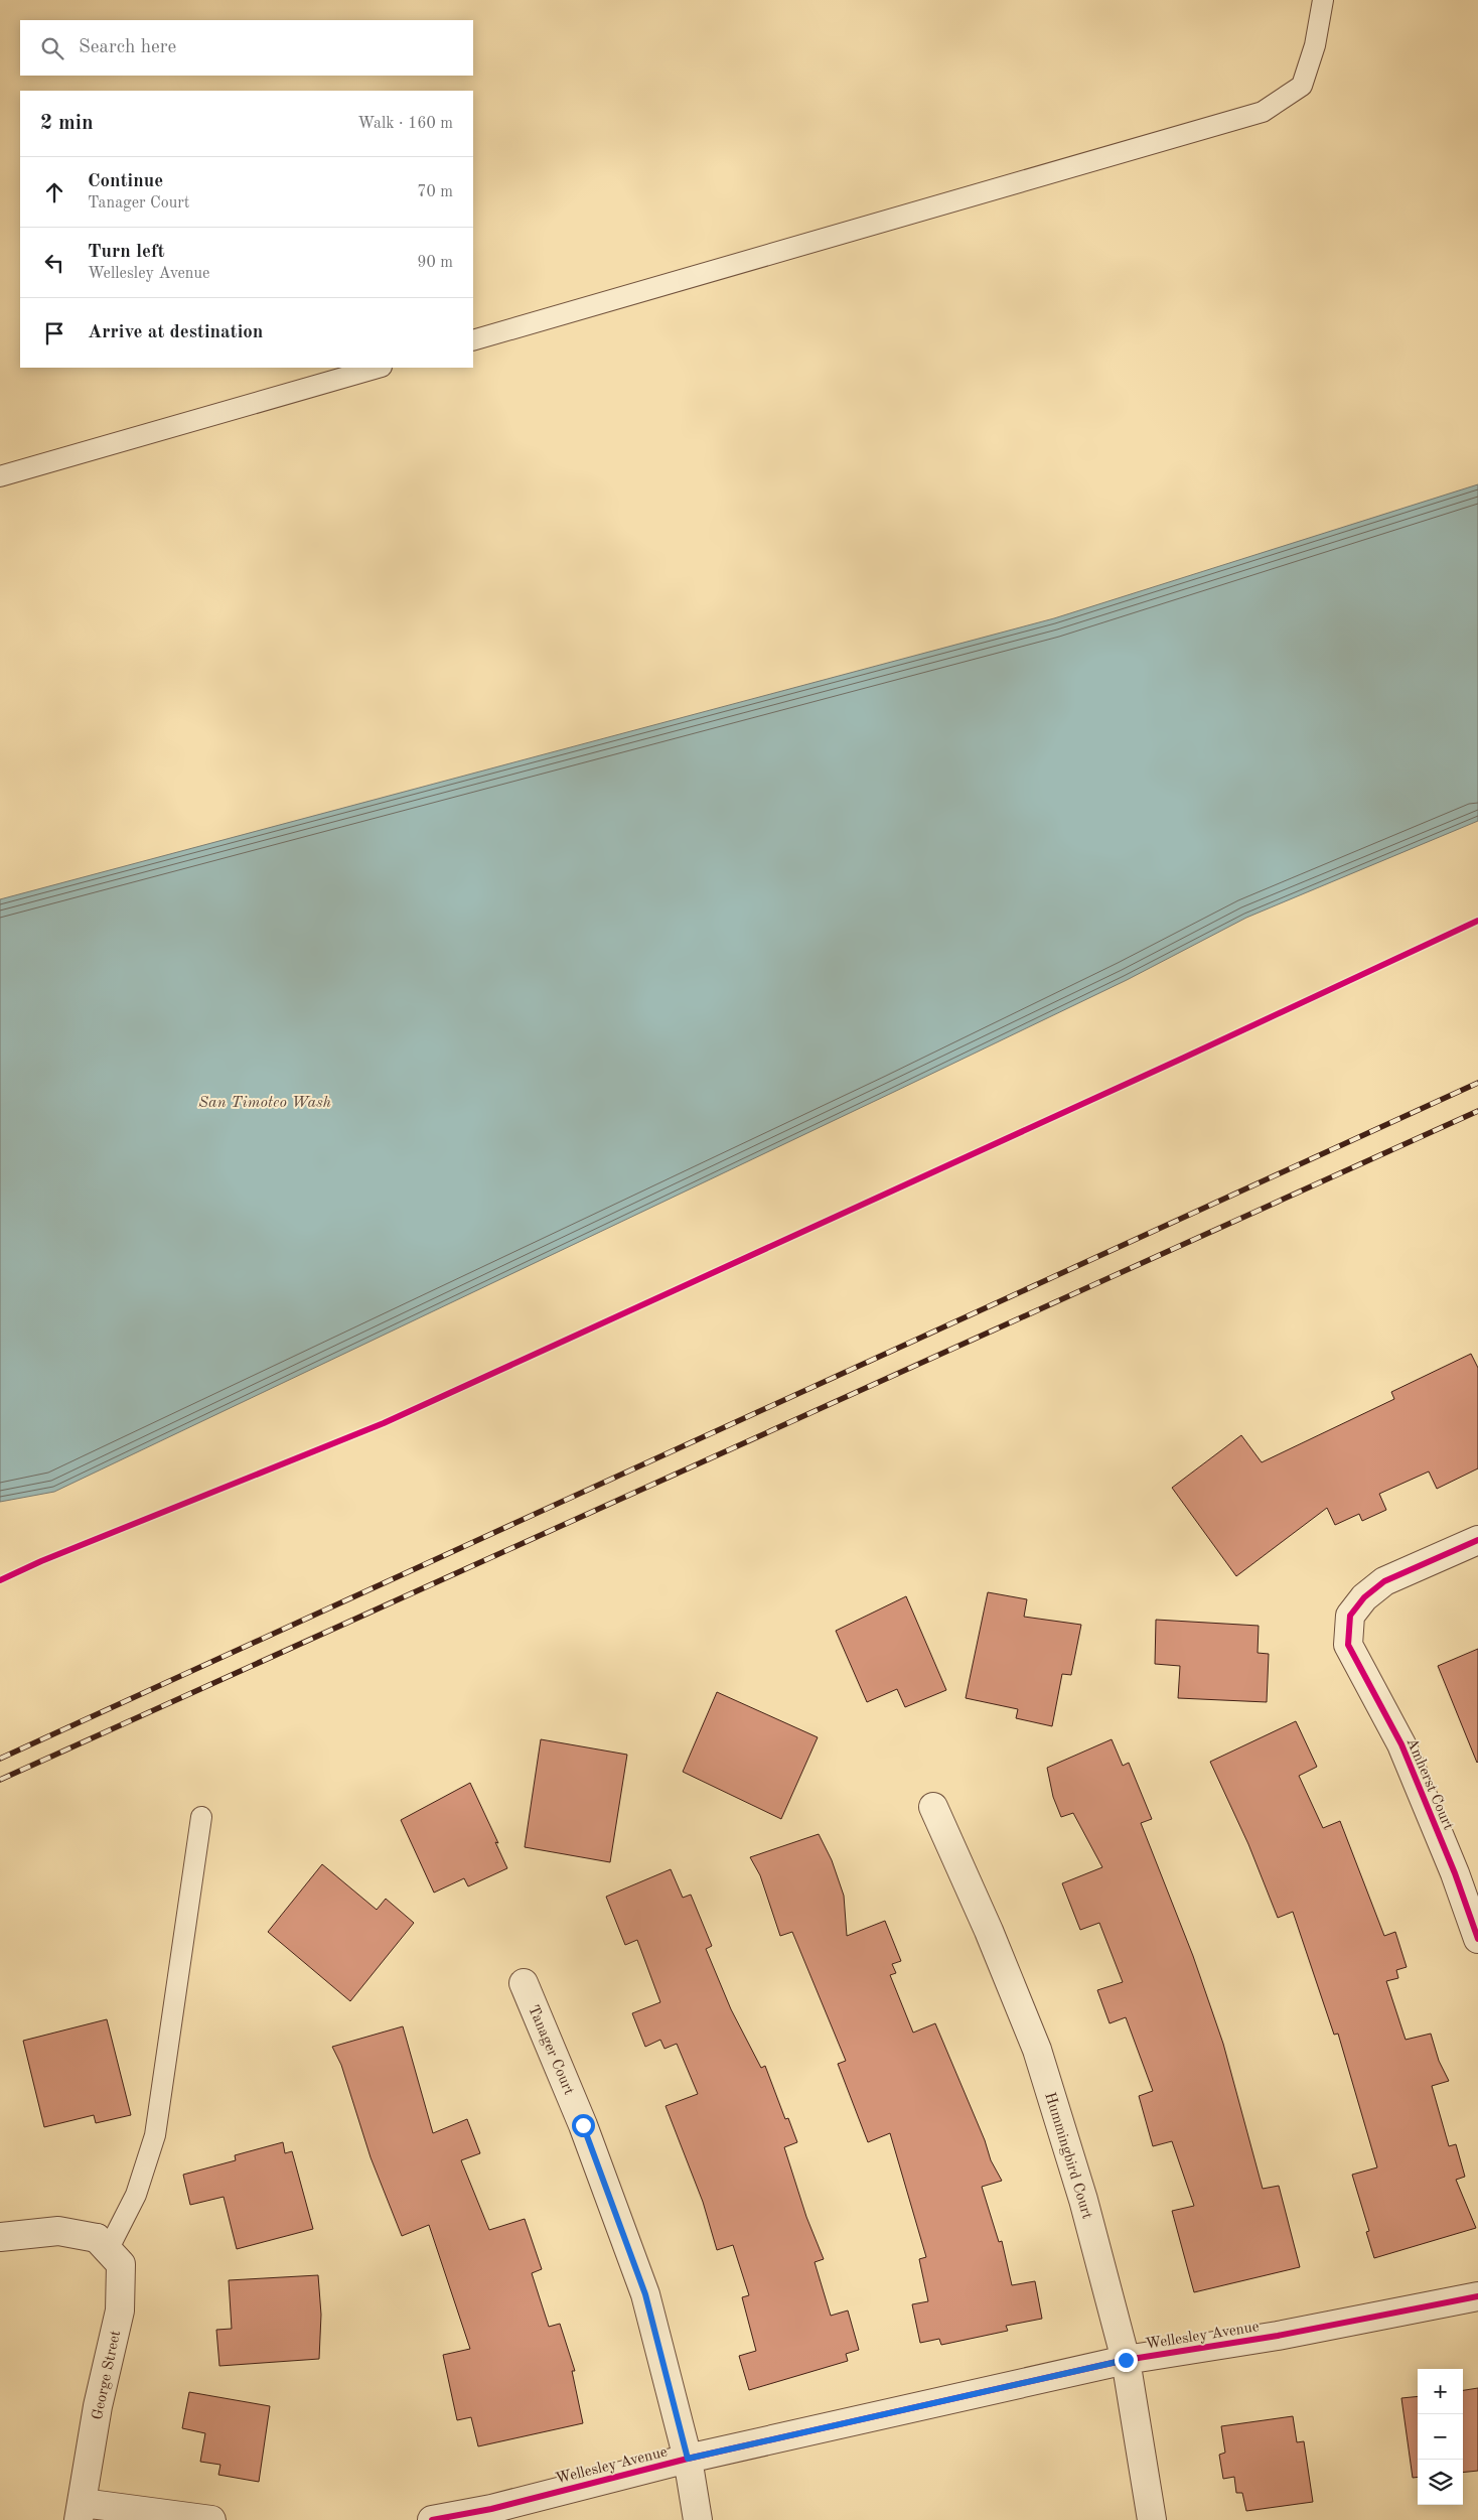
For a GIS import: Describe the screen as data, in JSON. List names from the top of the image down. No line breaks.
{"streets":{"street":["Amherst Court","Tanager Court","Hummingbird Court","Wellesley Avenue","George Street"]},"crossings":[["Tanager Court","Wellesley Avenue"],["Hummingbird Court","Wellesley Avenue"]],"water":["San Timoteo Wash"],"page":{"search":"Search here","heading":["2 min","Walk · 160 m"],"list":[["Continue","Tanager Court","70 m"],["Turn left","Wellesley Avenue","90 m"],"Arrive at destination"],"map_buttons":["+","−"]}}
